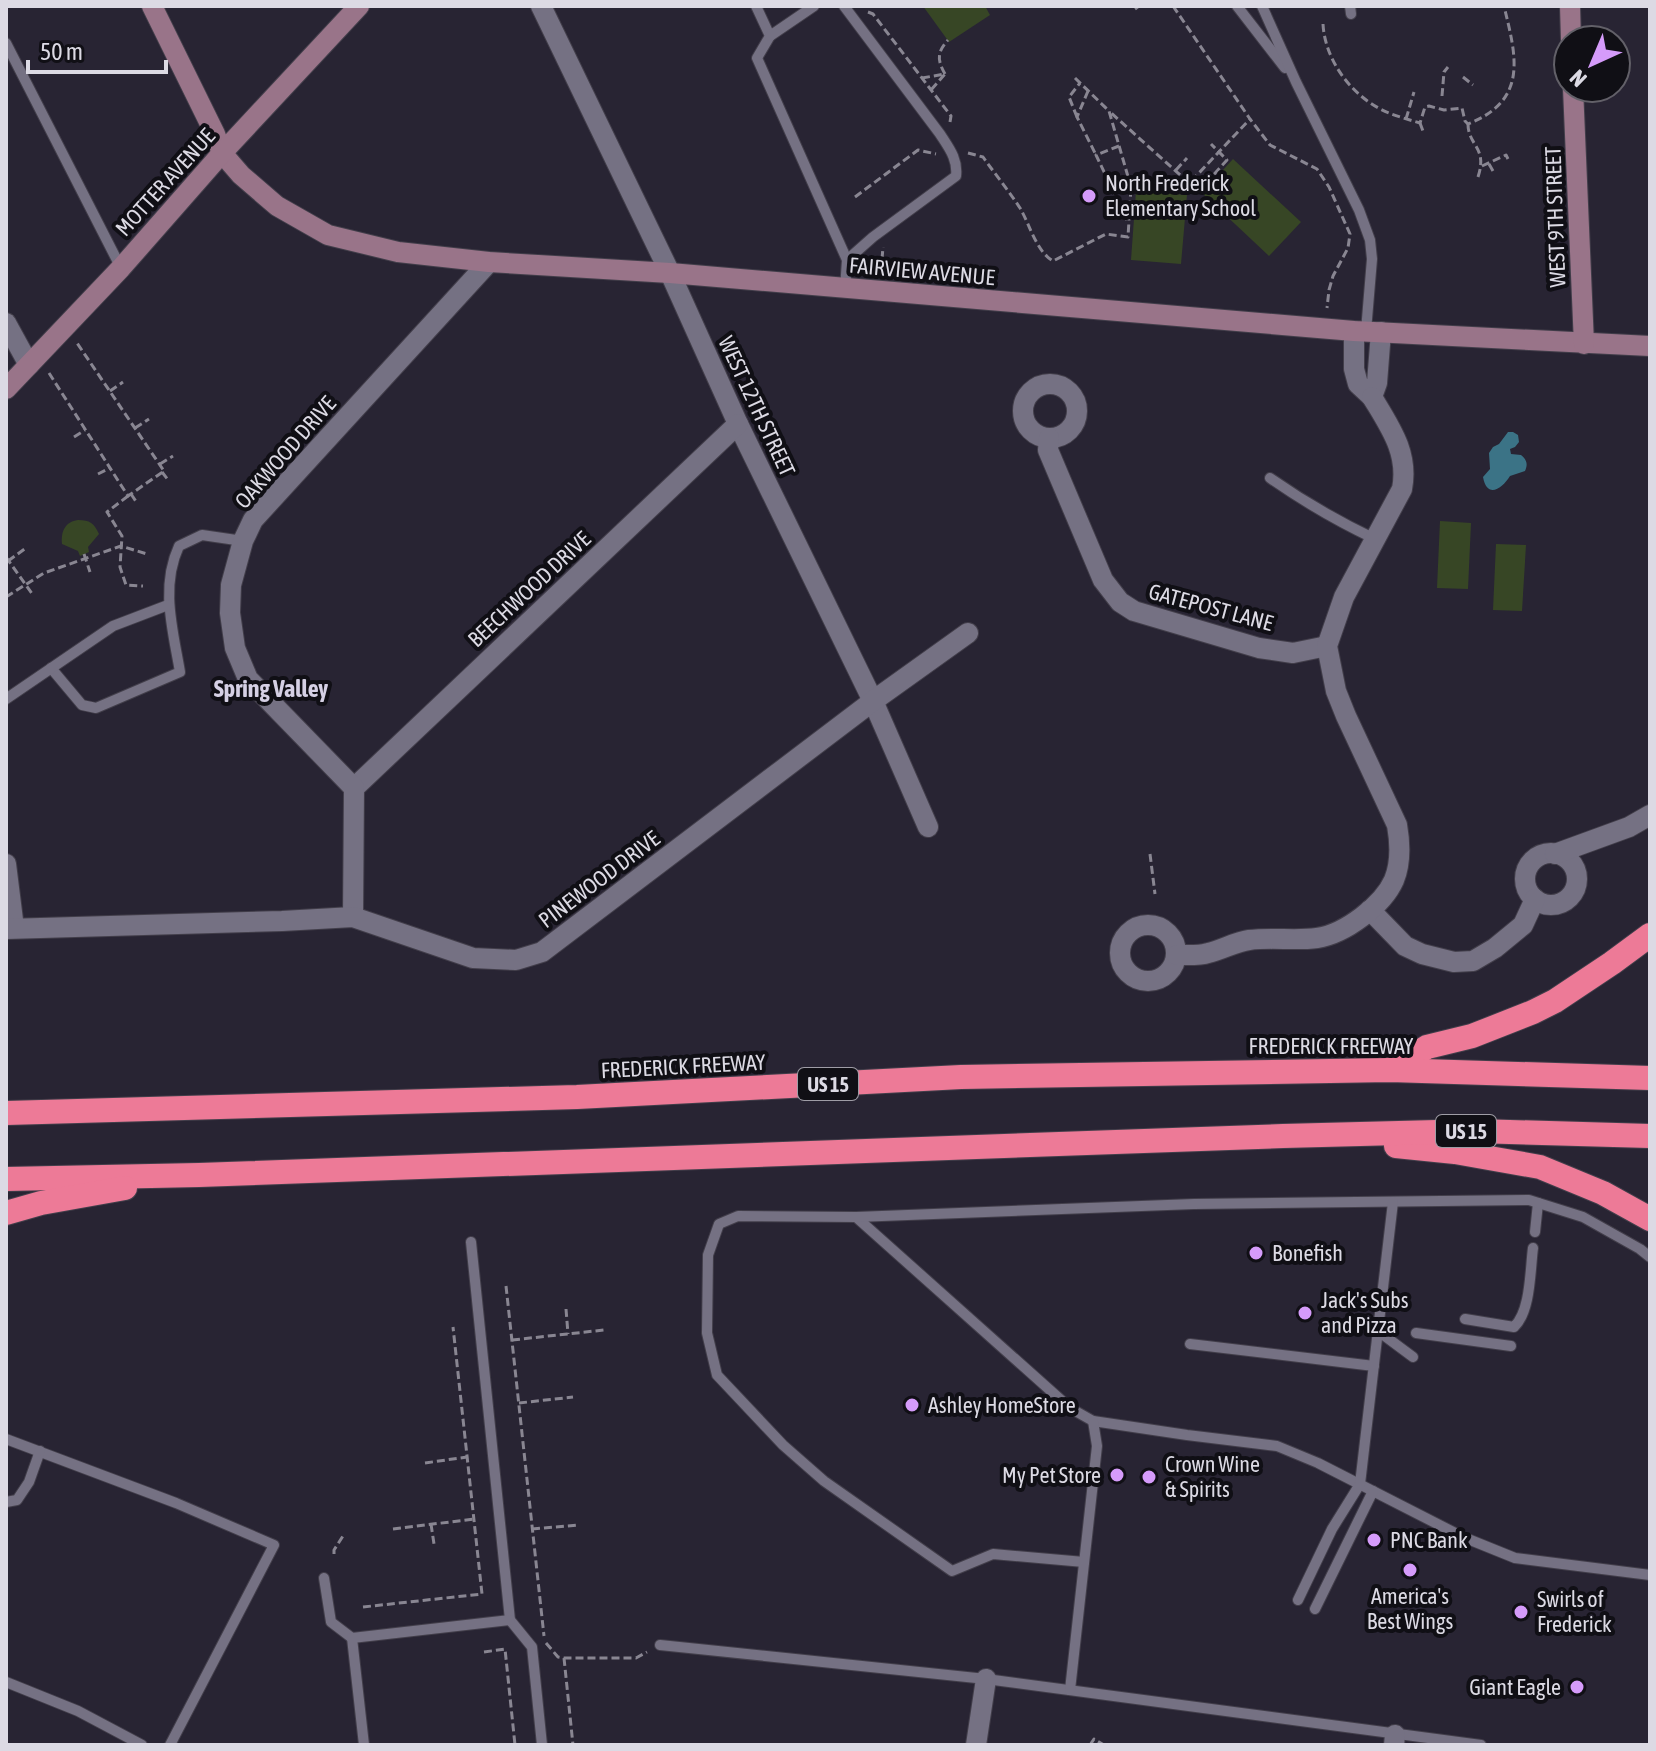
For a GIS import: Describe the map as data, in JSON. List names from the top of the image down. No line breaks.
{"streets":{"highway":["FREDERICK FREEWAY","US 15"],"street":["MOTTER AVENUE","WEST 9TH STREET","FAIRVIEW AVENUE","WEST 12TH STREET","OAKWOOD DRIVE","BEECHWOOD DRIVE","GATEPOST LANE","PINEWOOD DRIVE"]},"crossings":[["MOTTER AVENUE","FAIRVIEW AVENUE"],["WEST 9TH STREET","FAIRVIEW AVENUE"],["FAIRVIEW AVENUE","WEST 12TH STREET"],["FAIRVIEW AVENUE","OAKWOOD DRIVE"],["WEST 12TH STREET","BEECHWOOD DRIVE"],["WEST 12TH STREET","PINEWOOD DRIVE"],["OAKWOOD DRIVE","BEECHWOOD DRIVE"]],"districts":["Spring Valley"],"places":["North Frederick Elementary School","Bonefish","Jack's Subs and Pizza","Ashley HomeStore","My Pet Store","Crown Wine & Spirits","PNC Bank","America's Best Wings","Swirls of Frederick","Giant Eagle"],"scale_bar":"50 m","north":"bottom left"}
